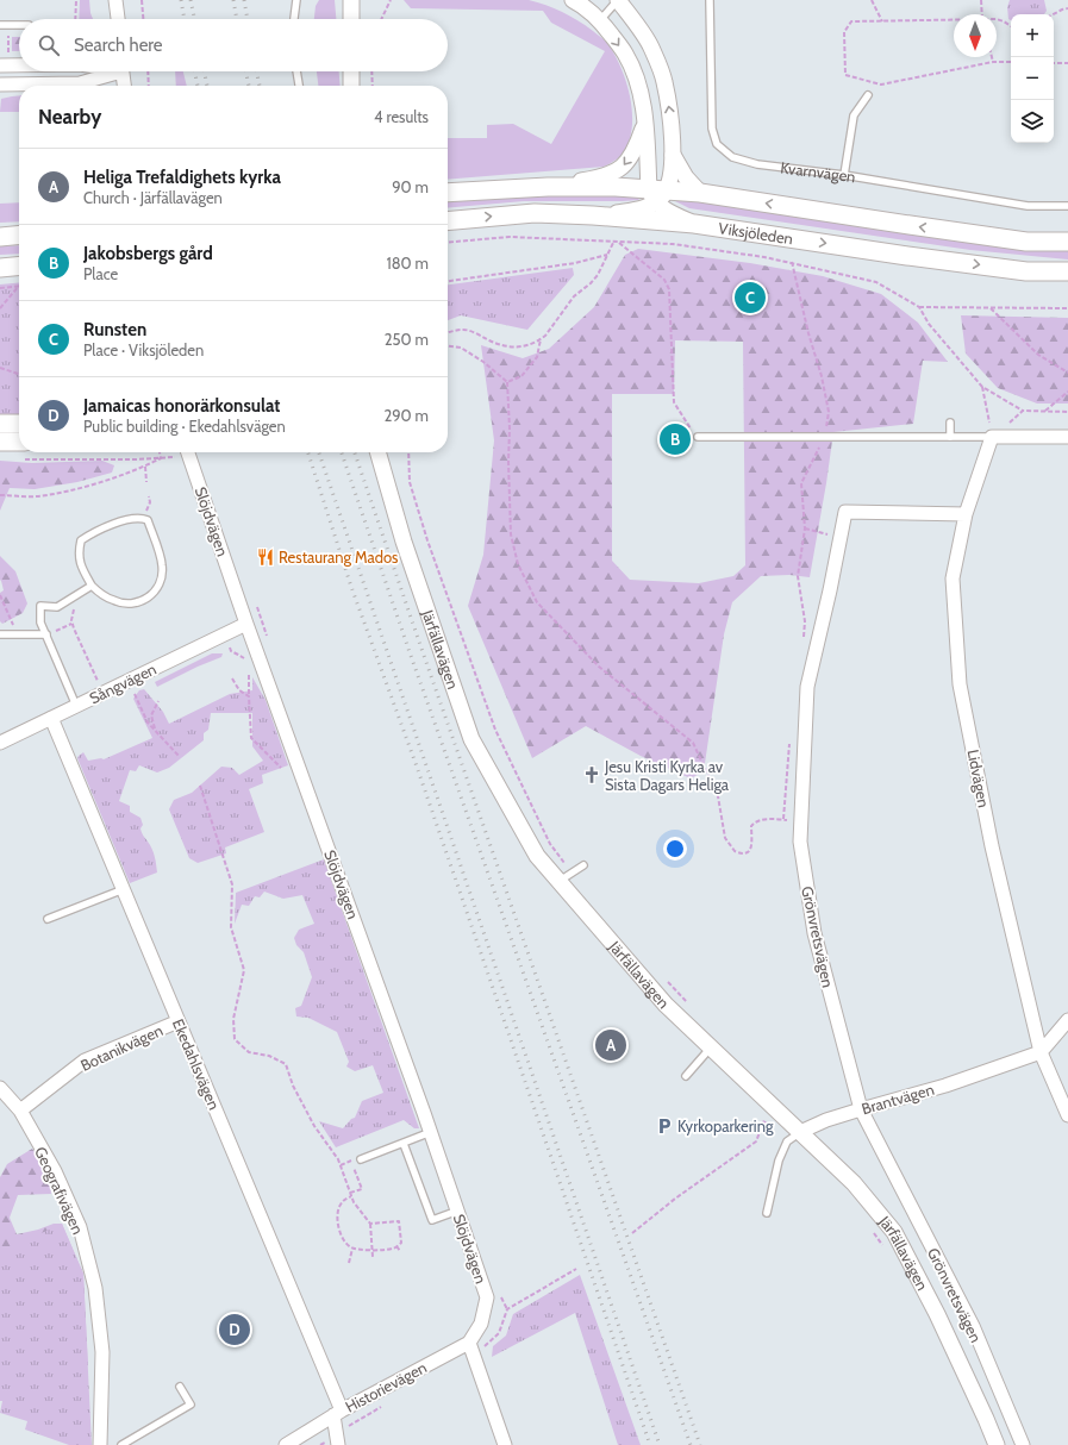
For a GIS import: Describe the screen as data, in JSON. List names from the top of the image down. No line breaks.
{"streets":{"main road":["Viksjöleden"],"street":["Slöjdvägen","Järfällavägen","Sångvägen","Lidvägen","Grönvretsvägen","Botanikvägen","Ekedahlsvägen","Brantvägen","Geografivägen","Historievägen"],"lane":["Kvarnvägen"]},"crossings":[["Slöjdvägen","Sångvägen"],["Slöjdvägen","Historievägen"],["Järfällavägen","Brantvägen"],["Sångvägen","Ekedahlsvägen"],["Lidvägen","Grönvretsvägen"],["Lidvägen","Brantvägen"],["Grönvretsvägen","Brantvägen"],["Botanikvägen","Ekedahlsvägen"],["Botanikvägen","Geografivägen"],["Ekedahlsvägen","Historievägen"]],"places":{"restaurant":["Restaurang Mados"],"church":["Jesu Kristi Kyrka av Sista Dagars Heliga"],"parking":["Kyrkoparkering"]},"north":"bottom","page":{"map_buttons":["+","−"],"search":"Search here","heading":["Nearby","4 results"],"list":[{"mark":"A","name":"Heliga Trefaldighets kyrka","note":"Church · Järfällavägen","value":"90 m"},{"mark":"B","name":"Jakobsbergs gård","note":"Place","value":"180 m"},{"mark":"C","name":"Runsten","note":"Place · Viksjöleden","value":"250 m"},{"mark":"D","name":"Jamaicas honorärkonsulat","note":"Public building · Ekedahlsvägen","value":"290 m"}],"pins":["C","B","A","D"]}}
